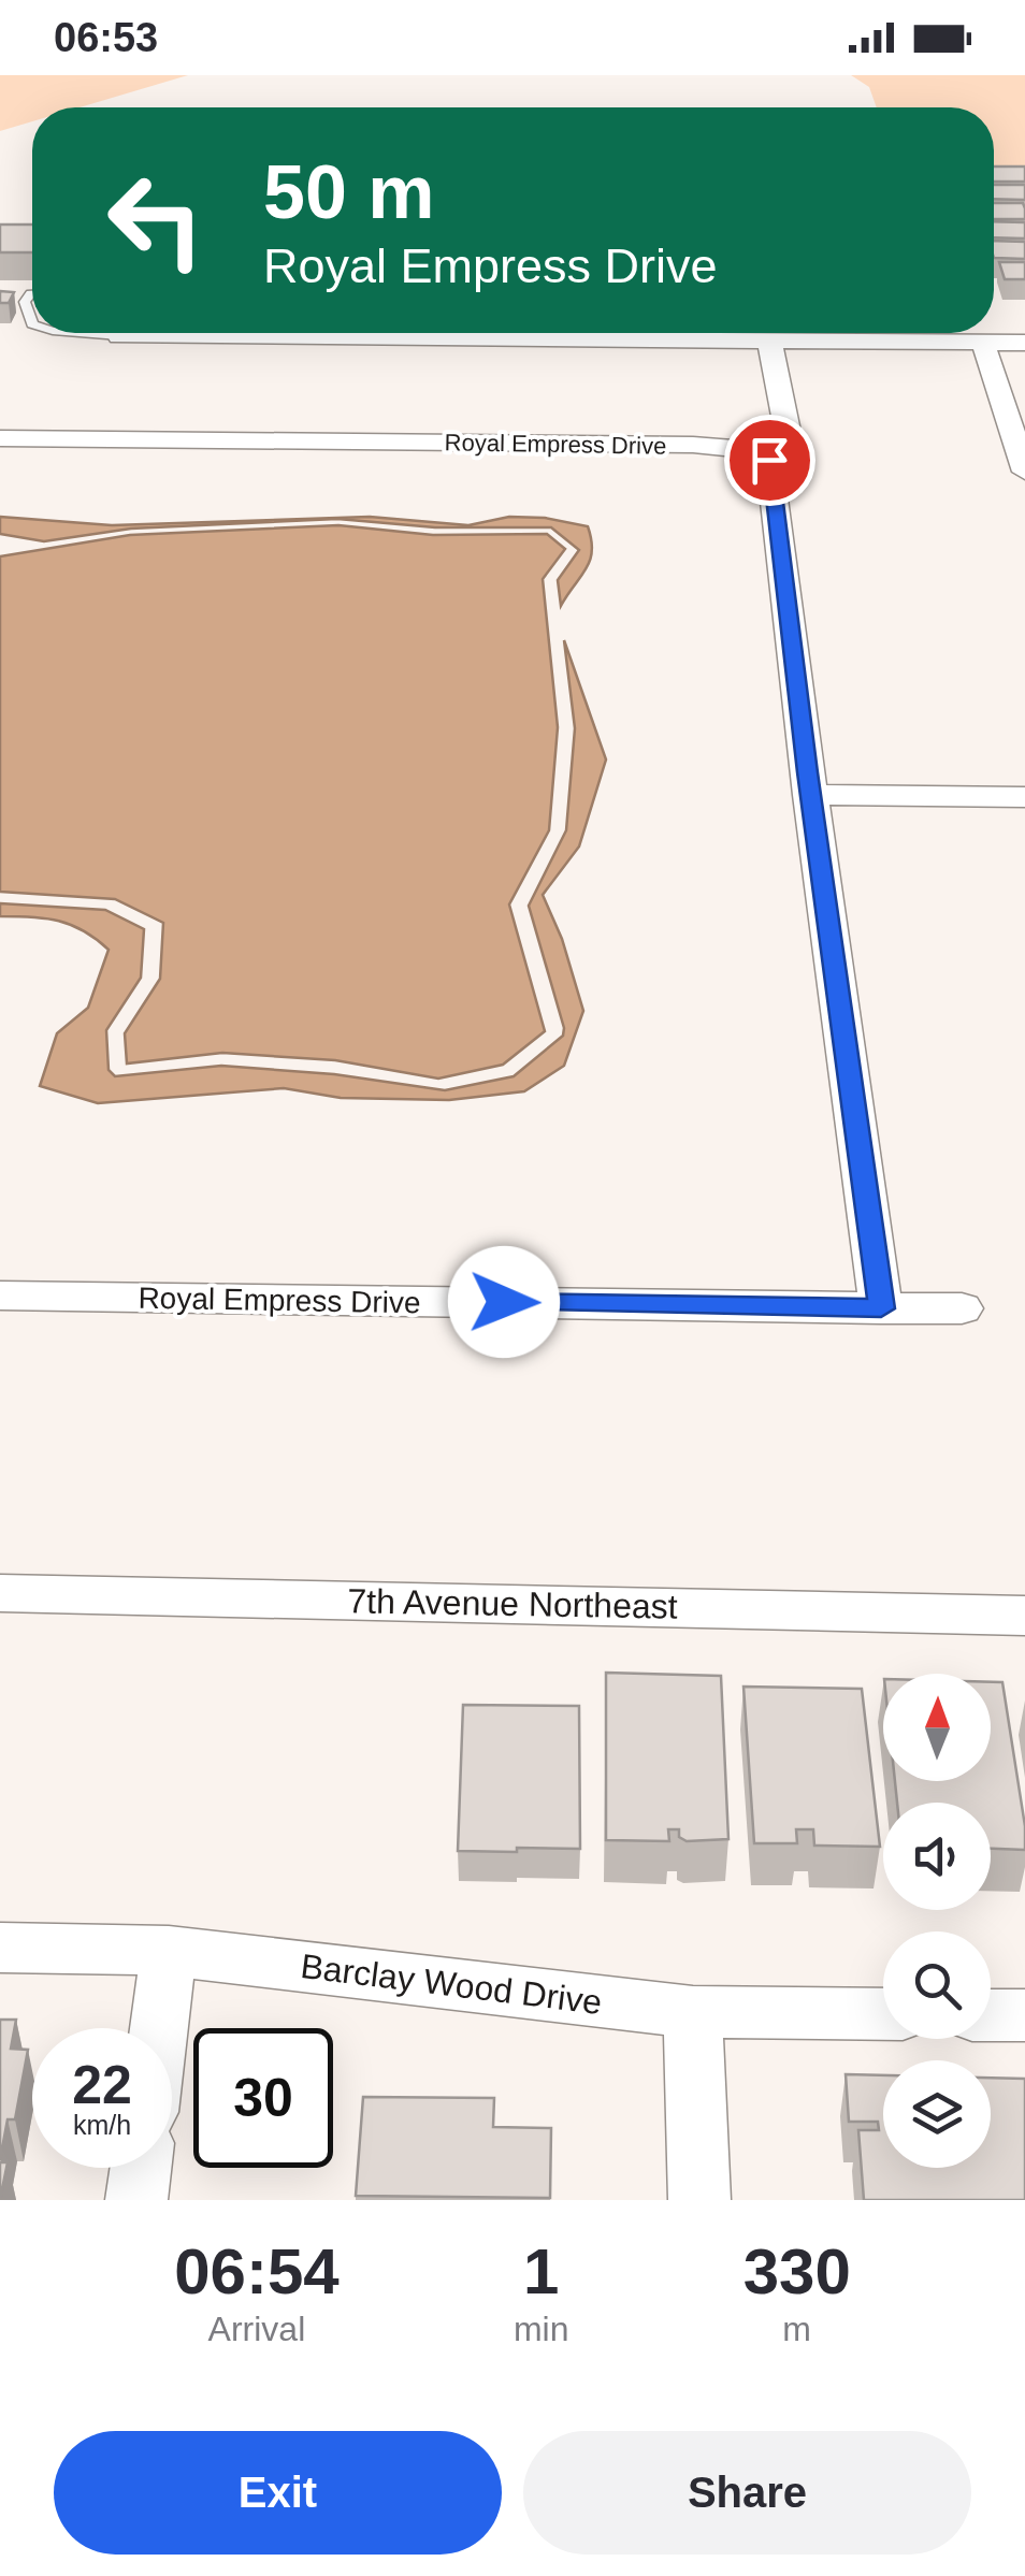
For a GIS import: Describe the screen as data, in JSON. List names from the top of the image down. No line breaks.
{"streets":{"street":["Royal Empress Drive","7th Avenue Northeast","Barclay Wood Drive"]},"north":"top","page":{"status":"06:53","turn":["50 m","Royal Empress Drive"],"speed":"22 km/h","limit":"30","eta":["06:54","Arrival","1","min","330","m"],"buttons":["Exit","Share"]}}
